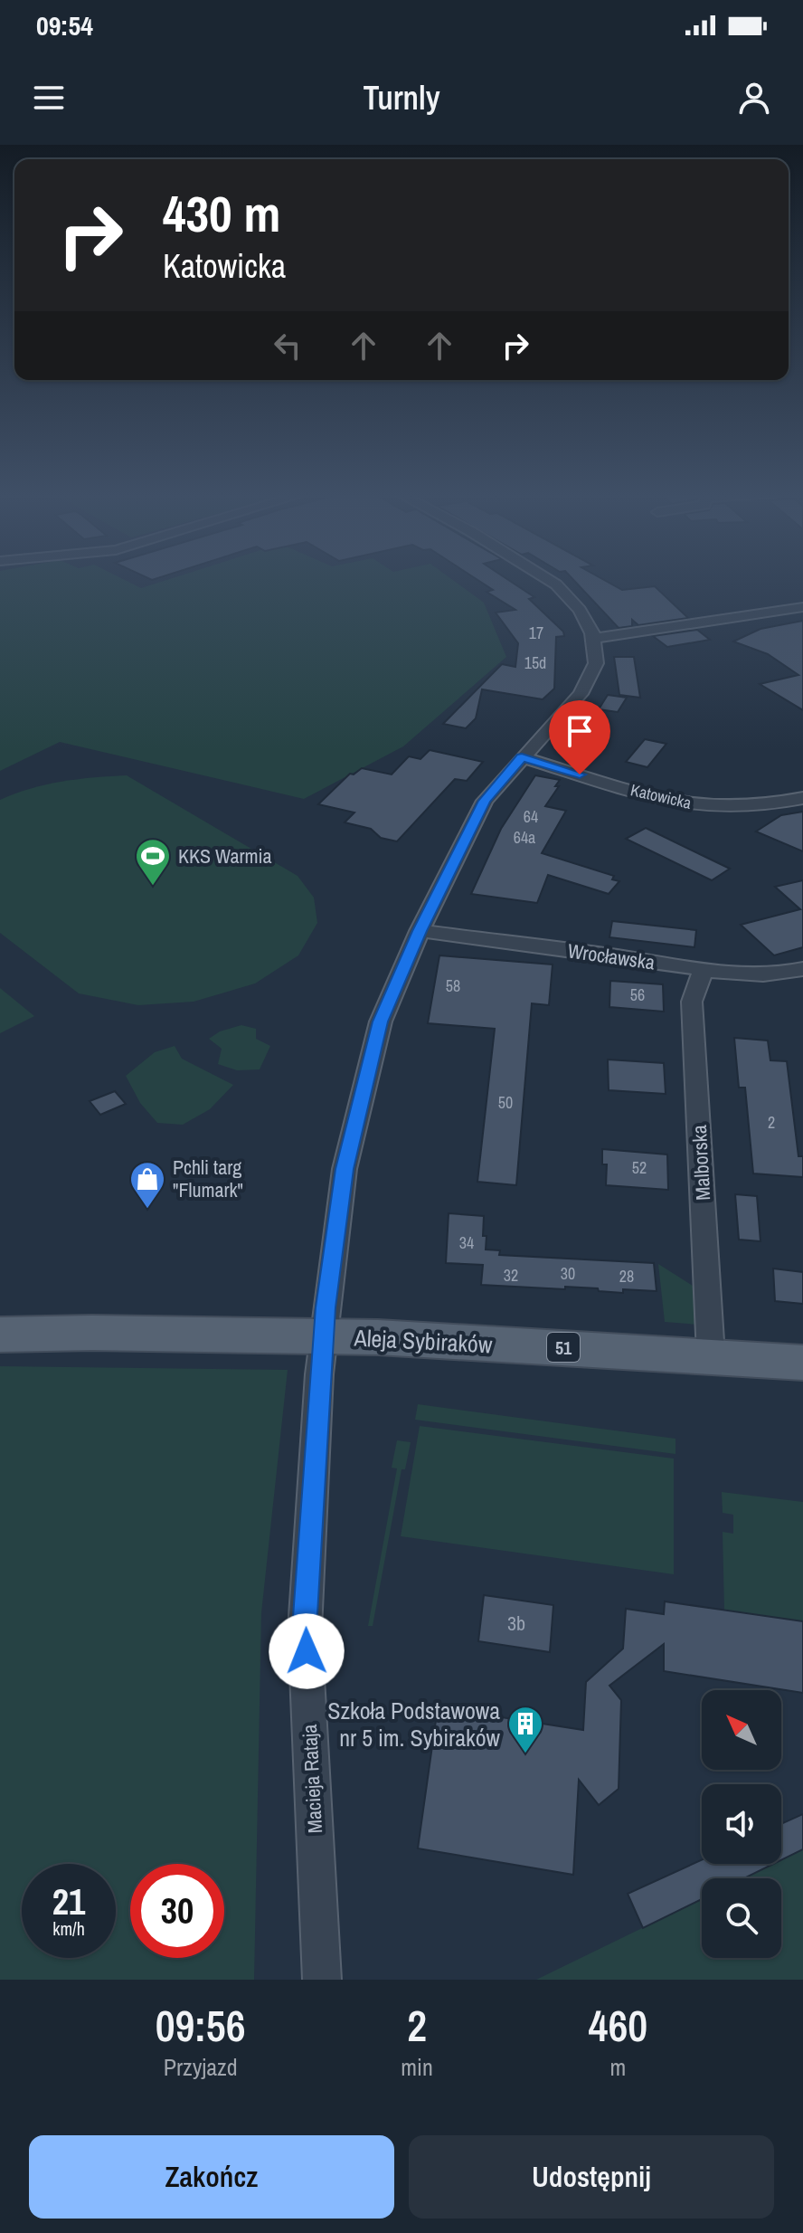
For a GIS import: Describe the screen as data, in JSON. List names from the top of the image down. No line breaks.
{"streets":{"main road":["Aleja Sybiraków","51"],"street":["Katowicka","Wrocławska","Malborska","Macieja Rataja"]},"crossings":[["Katowicka","Macieja Rataja"],["Wrocławska","Malborska"],["Wrocławska","Macieja Rataja"],["Malborska","Aleja Sybiraków"],["Aleja Sybiraków","Macieja Rataja"]],"places":{"sports":["KKS Warmia"],"shop":["Pchli targ \"Flumark\""],"building":["Szkoła Podstawowa nr 5 im. Sybiraków"]},"house_numbers":["17","15d","64","64a","58","56","50","2","52","34","30","32","28","3b"],"north":"top left","page":{"status":"09:54","header":"Turnly","turn":["430 m","Katowicka"],"speed":"21 km/h","limit":"30","eta":["09:56","Przyjazd","2","min","460","m"],"buttons":["Zakończ","Udostępnij"]}}
